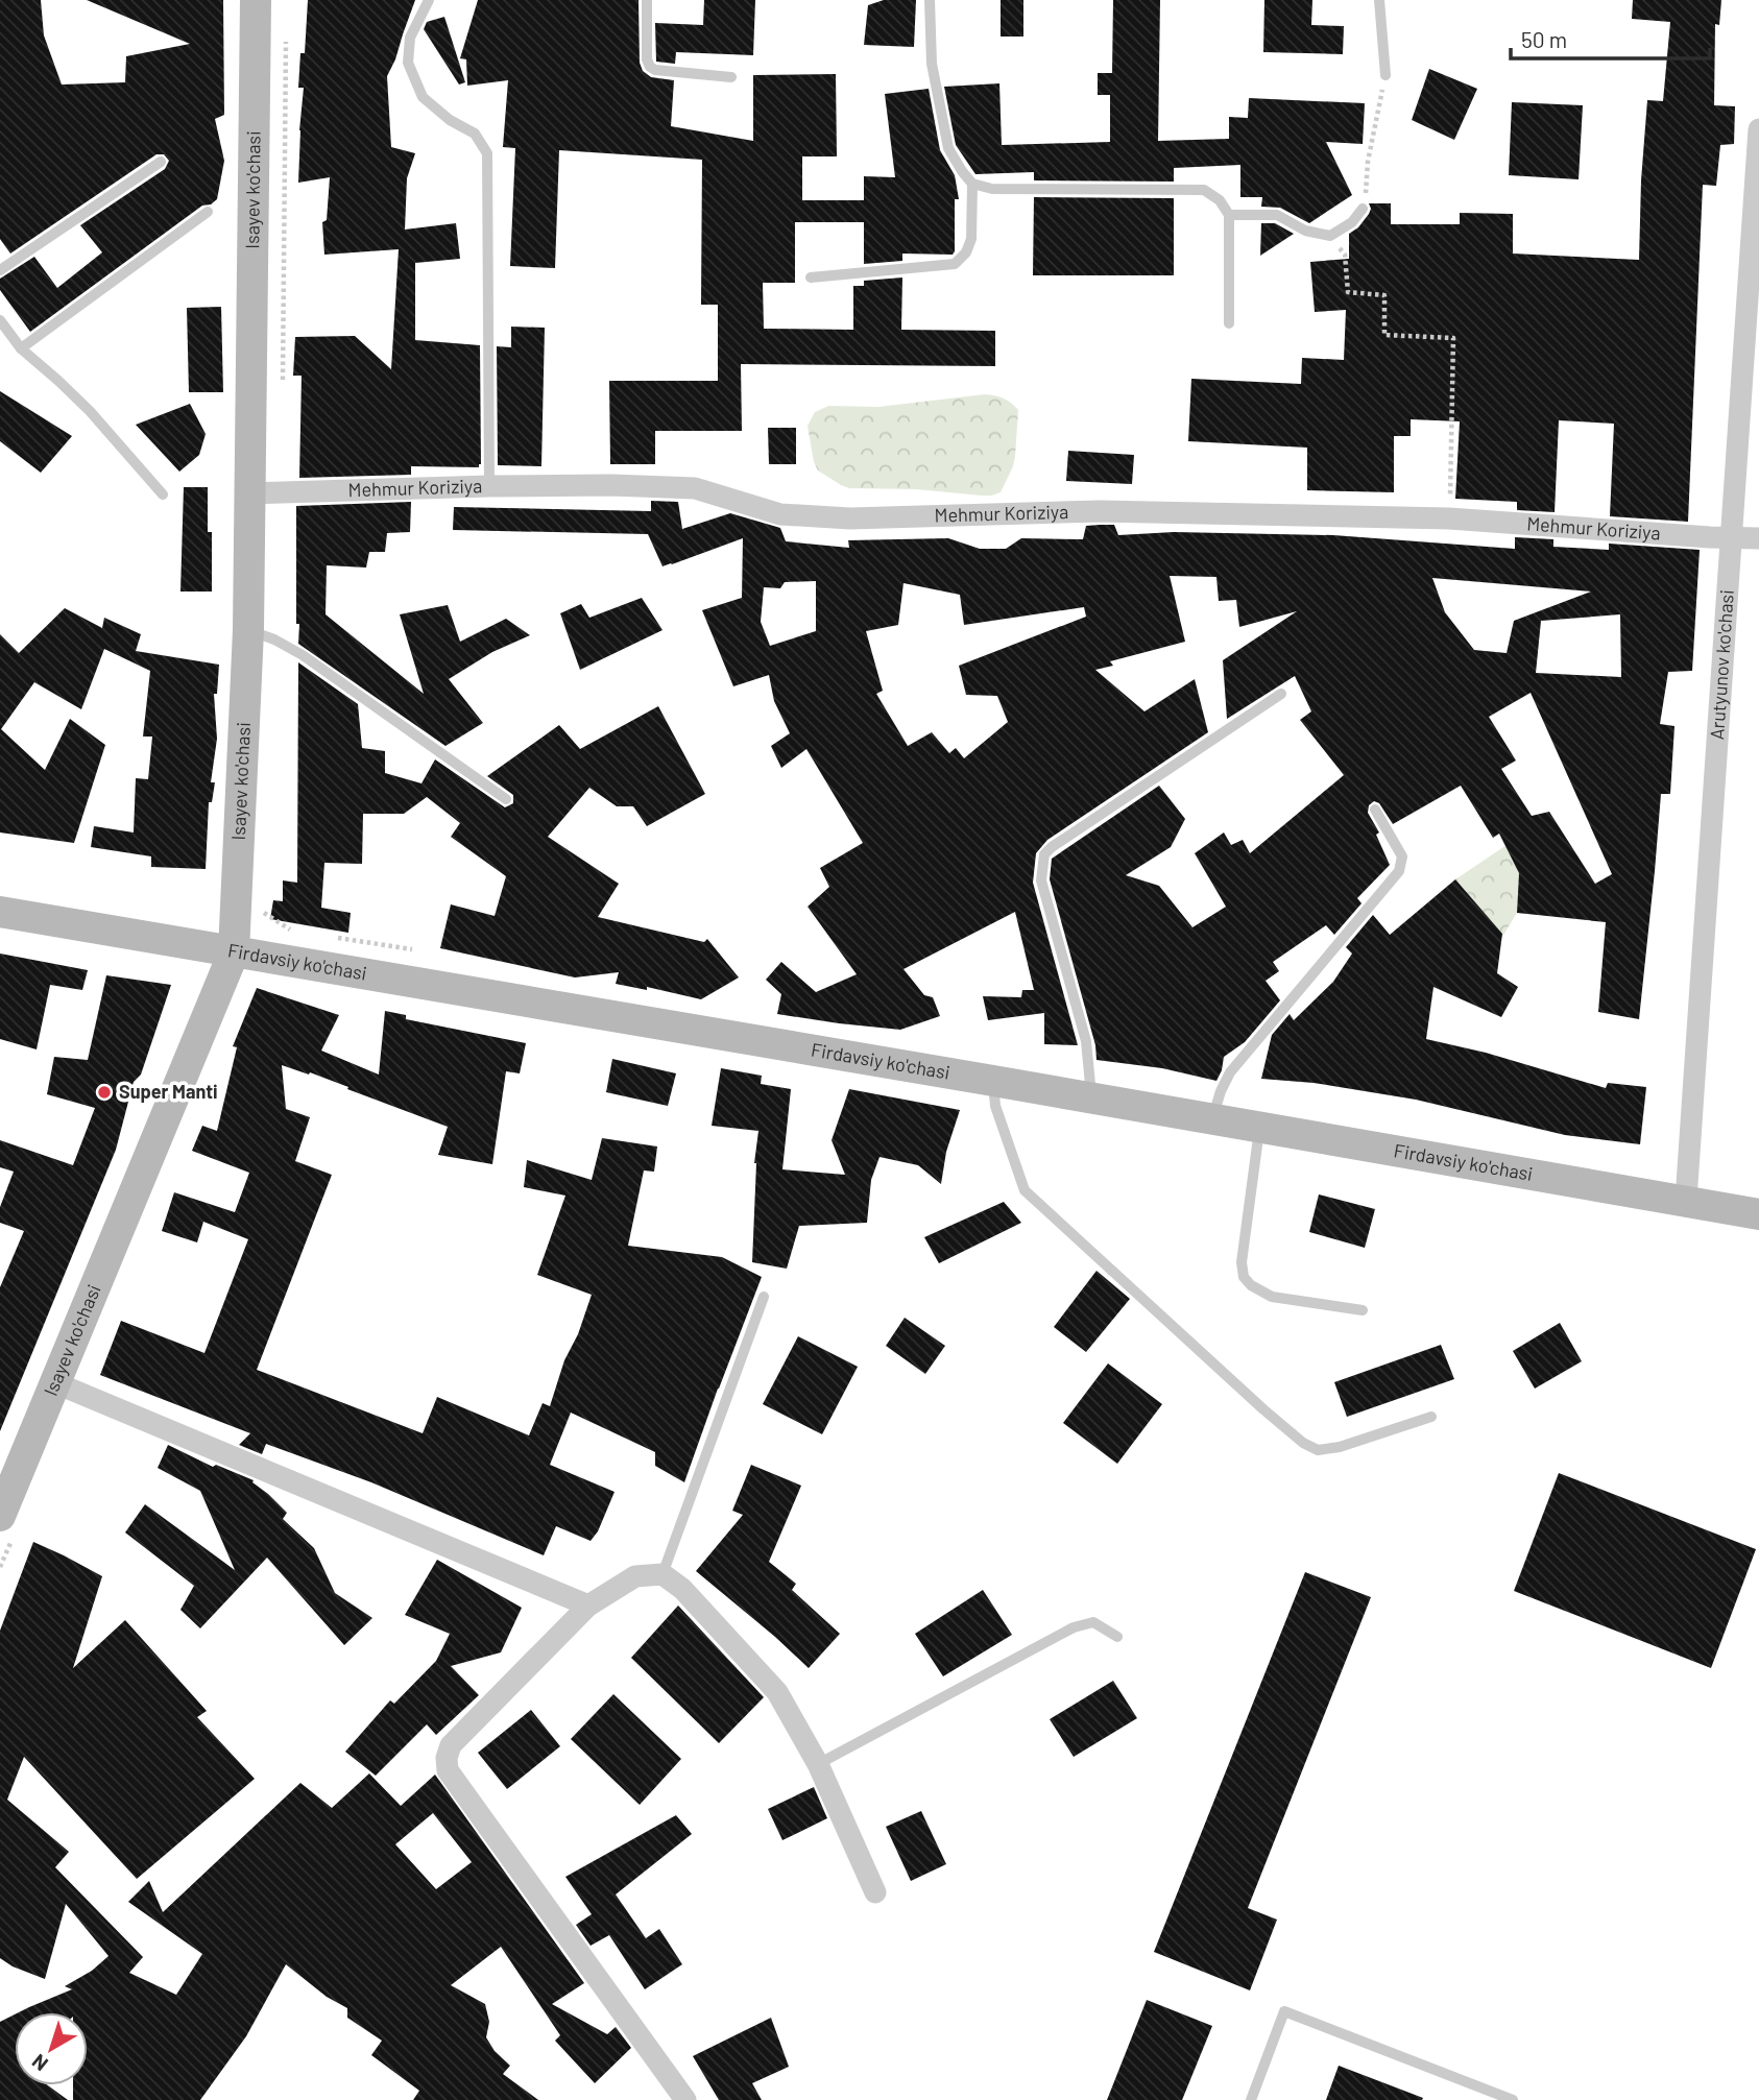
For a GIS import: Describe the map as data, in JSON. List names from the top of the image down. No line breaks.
{"streets":{"main road":["Isayev ko'chasi","Firdavsiy ko'chasi"],"street":["Mehmur Koriziya","Arutyunov ko'chasi"]},"crossings":[["Isayev ko'chasi","Mehmur Koriziya"],["Isayev ko'chasi","Firdavsiy ko'chasi"],["Mehmur Koriziya","Arutyunov ko'chasi"],["Arutyunov ko'chasi","Firdavsiy ko'chasi"]],"places":["Super Manti"],"scale_bar":"50 m","north":"bottom left"}
